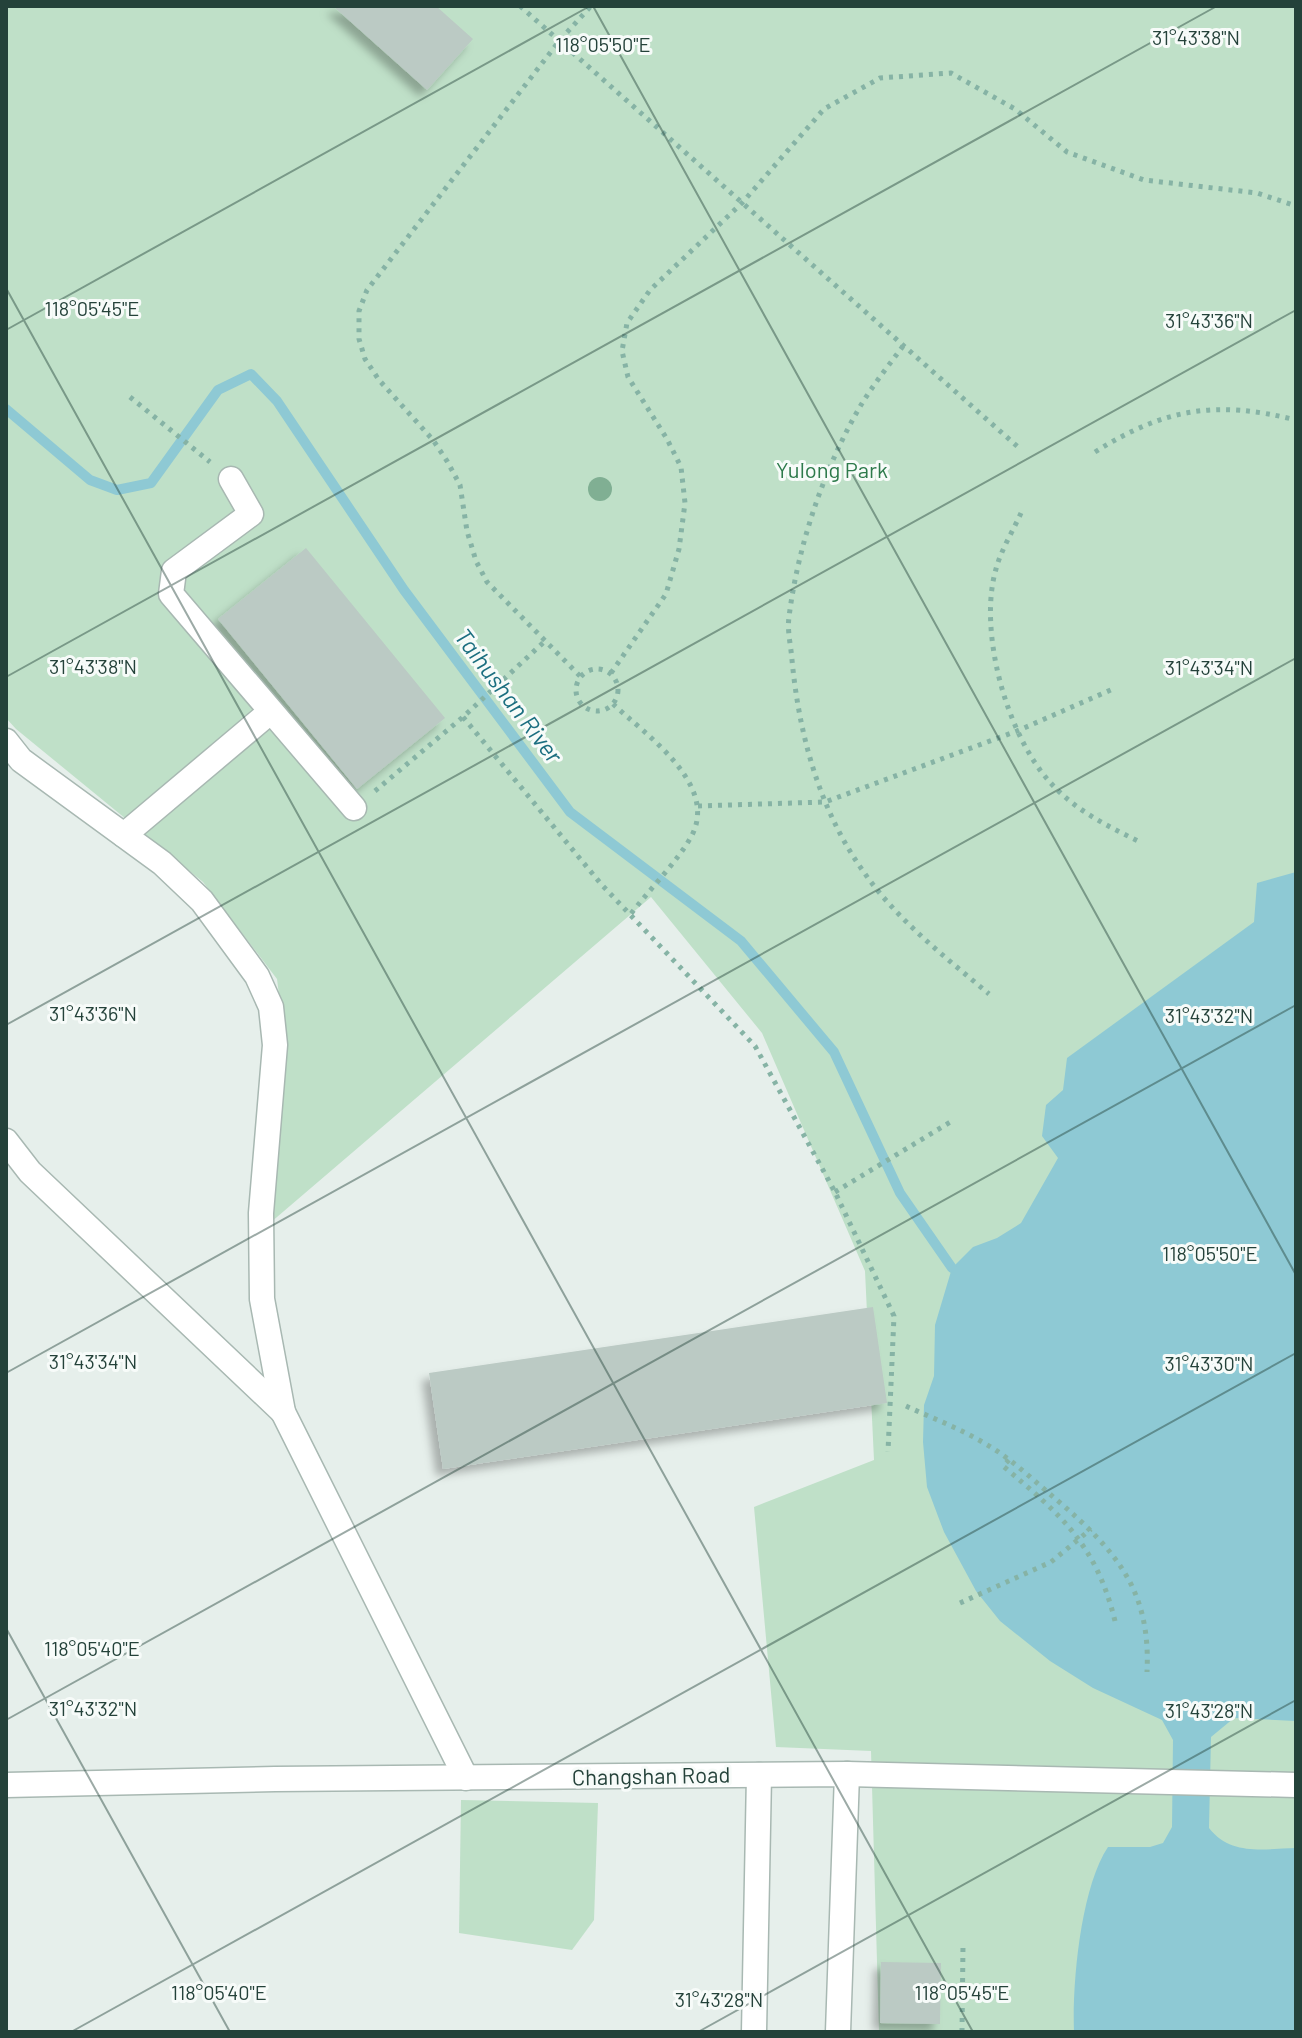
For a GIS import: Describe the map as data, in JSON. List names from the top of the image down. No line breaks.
{"streets":{"street":["Changshan Road"]},"water":["Taihushan River"],"parks":["Yulong Park"],"coordinates":["31°43'38\"N","118°05'50\"E","118°05'45\"E","31°43'36\"N","31°43'34\"N","31°43'32\"N","31°43'30\"N","118°05'40\"E","31°43'28\"N"]}
